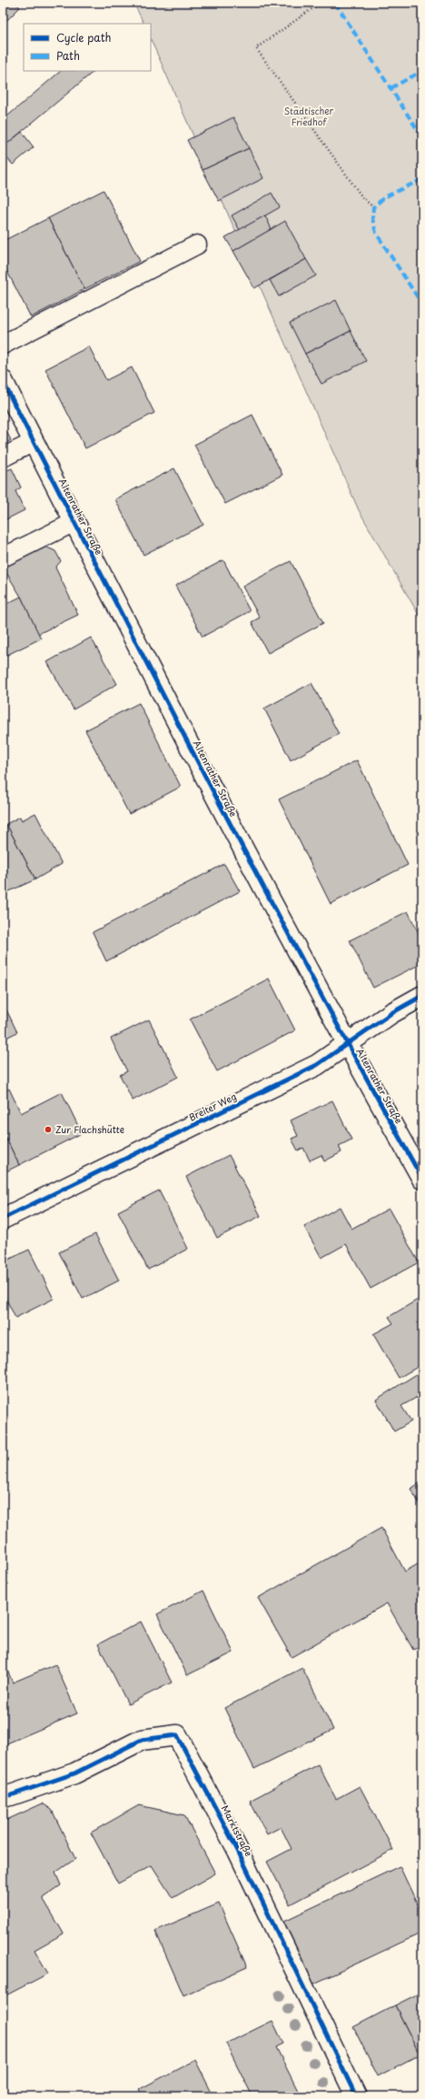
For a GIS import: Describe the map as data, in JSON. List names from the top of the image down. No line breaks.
{"streets":{"street":["Altenrather Straße","Breiter Weg","Marktstraße"]},"crossings":[["Altenrather Straße","Breiter Weg"]],"parks":["Städtischer Friedhof"],"places":["Zur Flachshütte"],"legend":["Cycle path","Path"]}
